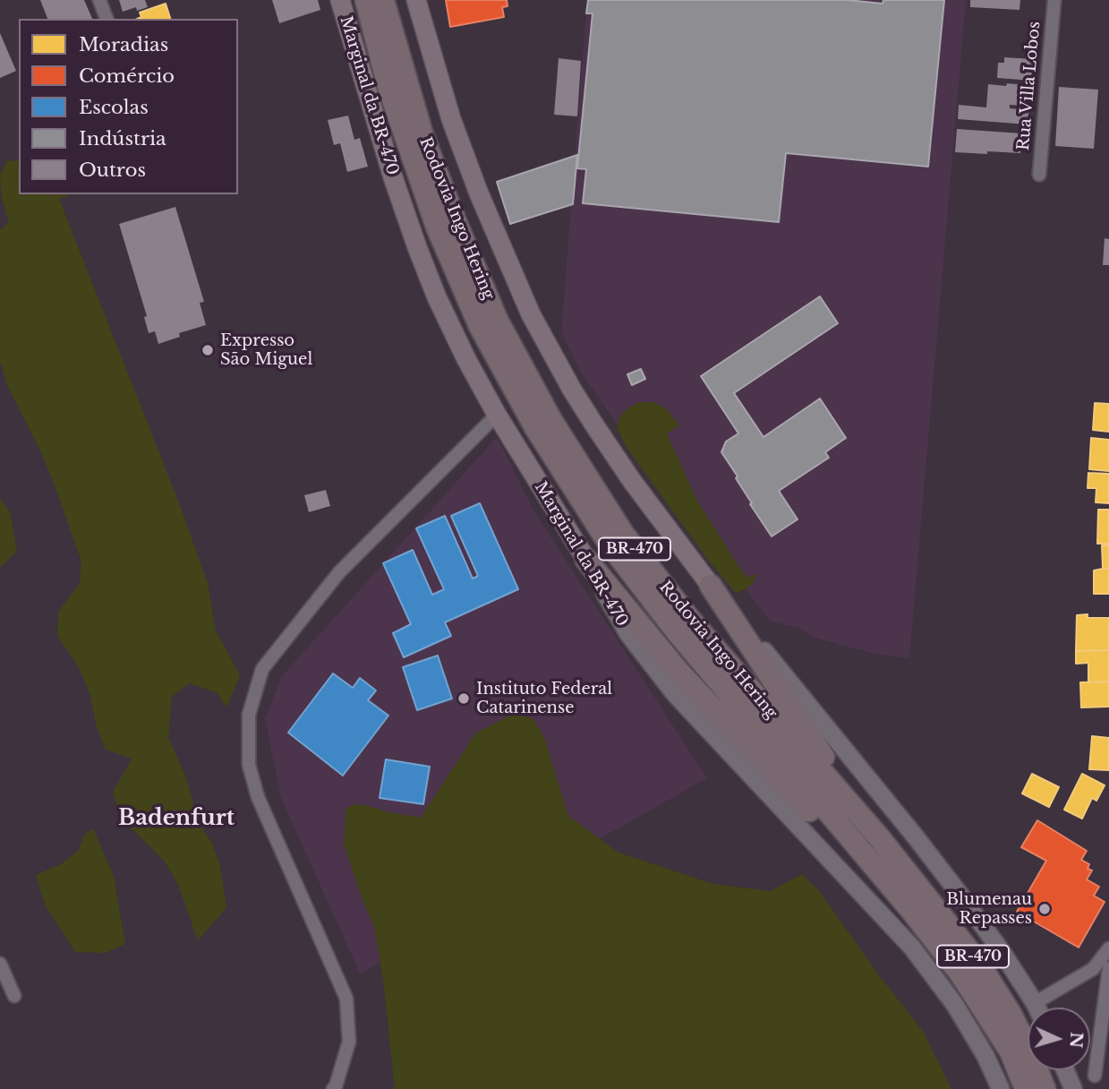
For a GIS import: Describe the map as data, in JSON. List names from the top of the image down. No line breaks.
{"streets":{"highway":["Rodovia Ingo Hering","BR-470"],"main road":["Marginal da BR-470"],"street":["Rua Villa Lobos"]},"districts":["Badenfurt"],"places":["Expresso São Miguel","Instituto Federal Catarinense","Blumenau Repasses"],"legend":["Moradias","Comércio","Escolas","Indústria","Outros"],"north":"right"}
